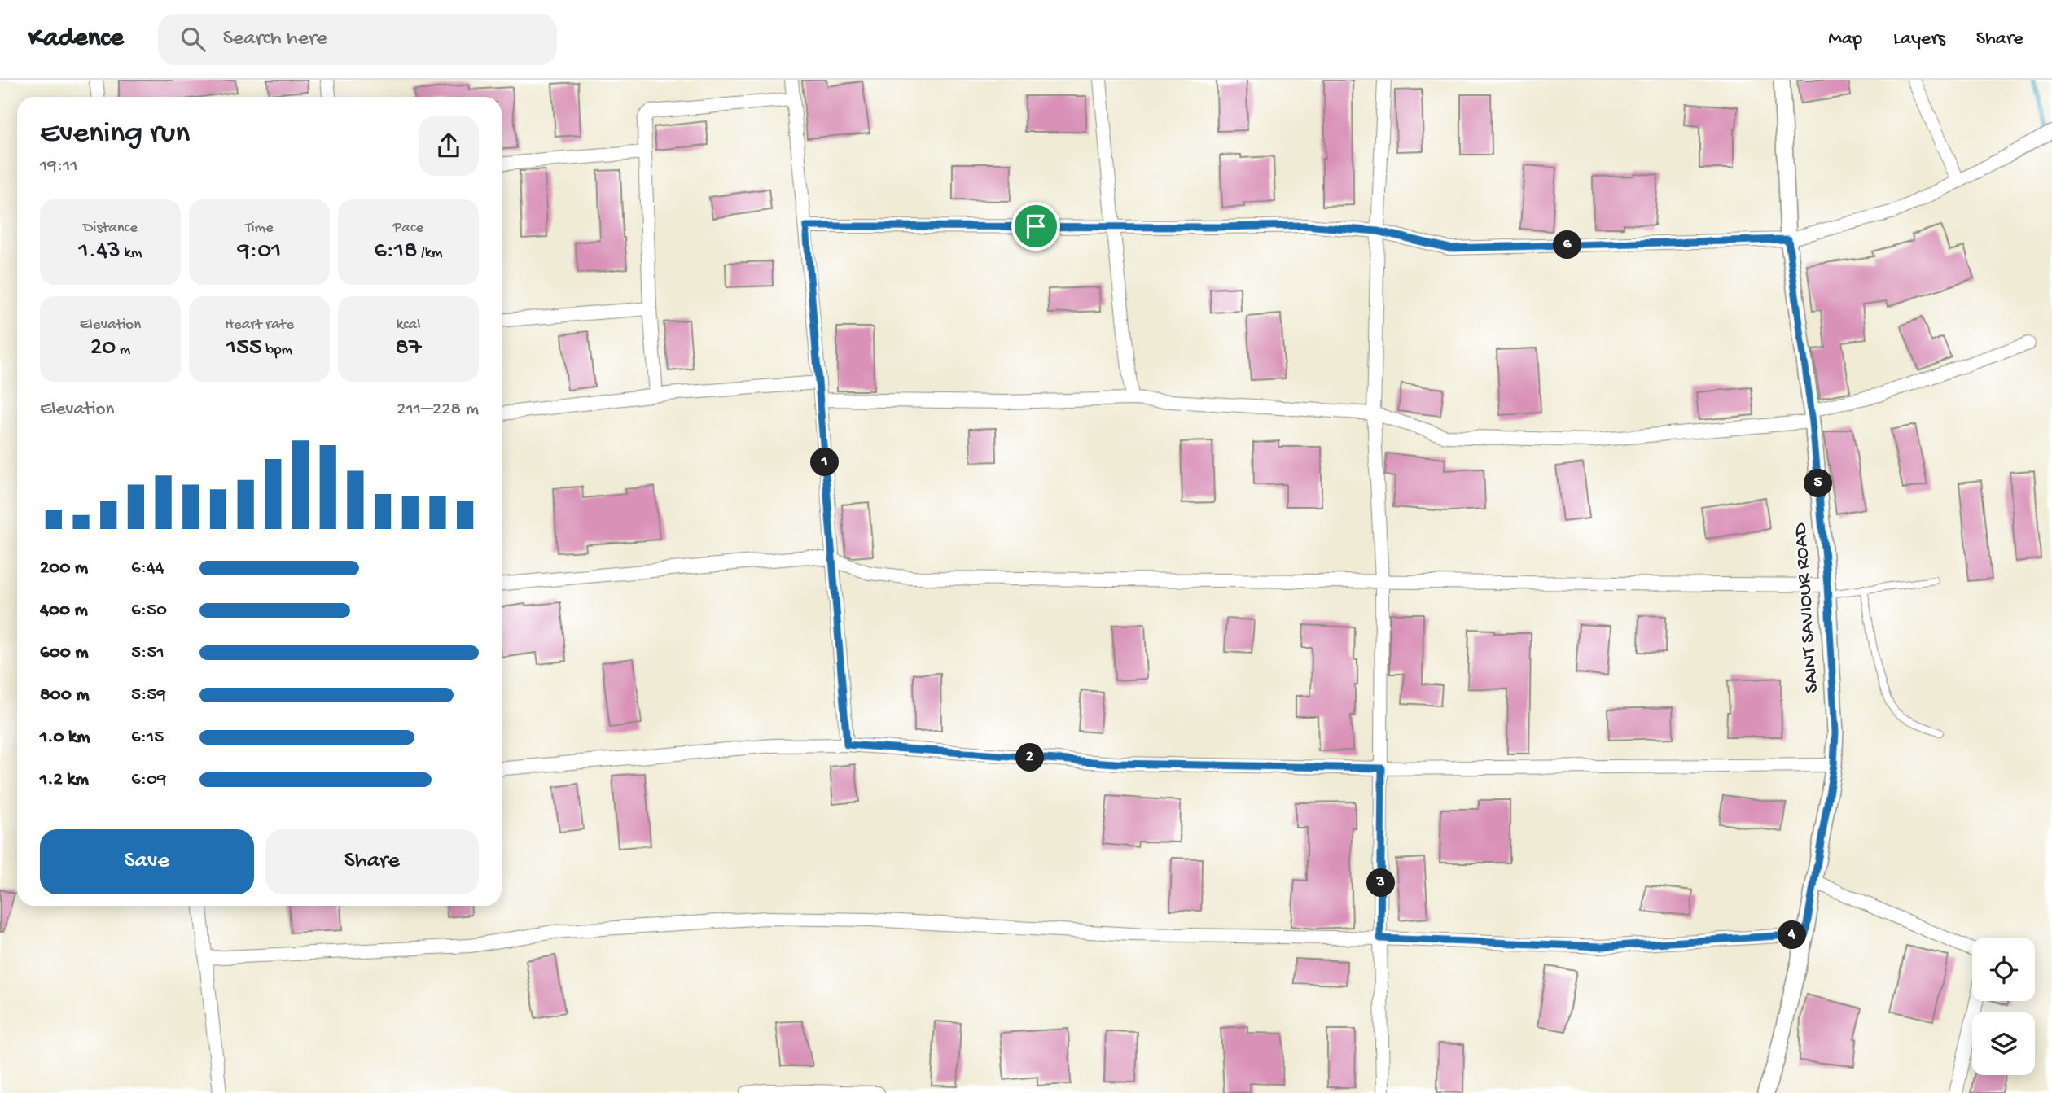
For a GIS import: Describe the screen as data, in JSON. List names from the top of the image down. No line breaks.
{"streets":{"street":["SAINT SAVIOUR ROAD"]},"page":{"header":"Kadence","search":"Search here","nav":["Map","Layers","Share"],"heading":["Evening run","19:11"],"stats":[["Distance","1.43 km"],["Time","9:01"],["Pace","6:18 /km"],["Elevation","20 m"],["Heart rate","155 bpm"],["kcal","87"]],"pins":["6","1","5","2","3","4"],"chart":["Elevation","211–228 m"],"list":[{"name":"200 m","note":"6:44"},{"name":"400 m","note":"6:50"},{"name":"600 m","note":"5:51"},{"name":"800 m","note":"5:59"},{"name":"1.0 km","note":"6:15"},{"name":"1.2 km","note":"6:09"}],"buttons":["Save","Share"]}}
